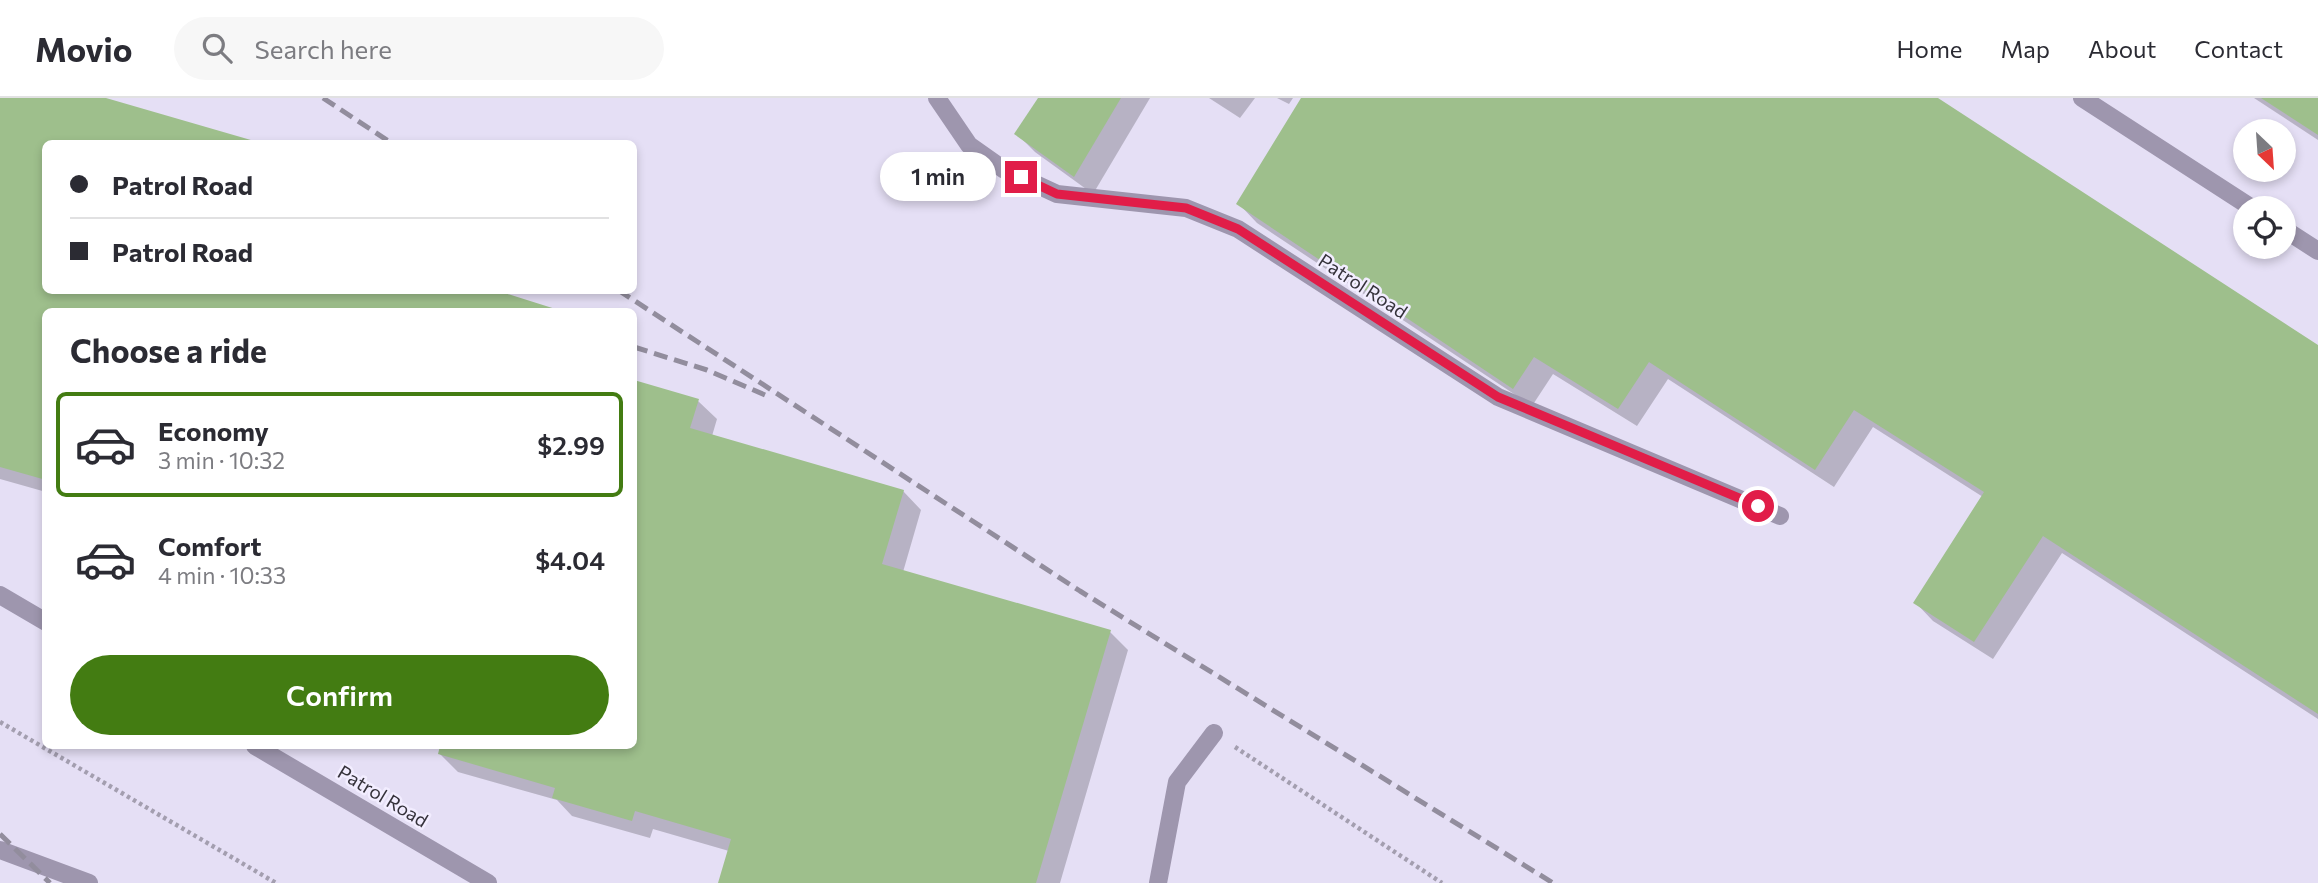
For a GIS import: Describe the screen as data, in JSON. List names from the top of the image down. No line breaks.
{"streets":{"lane":["Patrol Road"]},"north":"bottom right","page":{"header":"Movio","search":"Search here","nav":["Home","Map","About","Contact"],"banner":["Patrol Road","Patrol Road"],"bubble":"1 min","heading":"Choose a ride","list":[{"name":"Economy","note":"3 min · 10:32","value":"$2.99"},{"name":"Comfort","note":"4 min · 10:33","value":"$4.04"}],"buttons":"Confirm"}}
